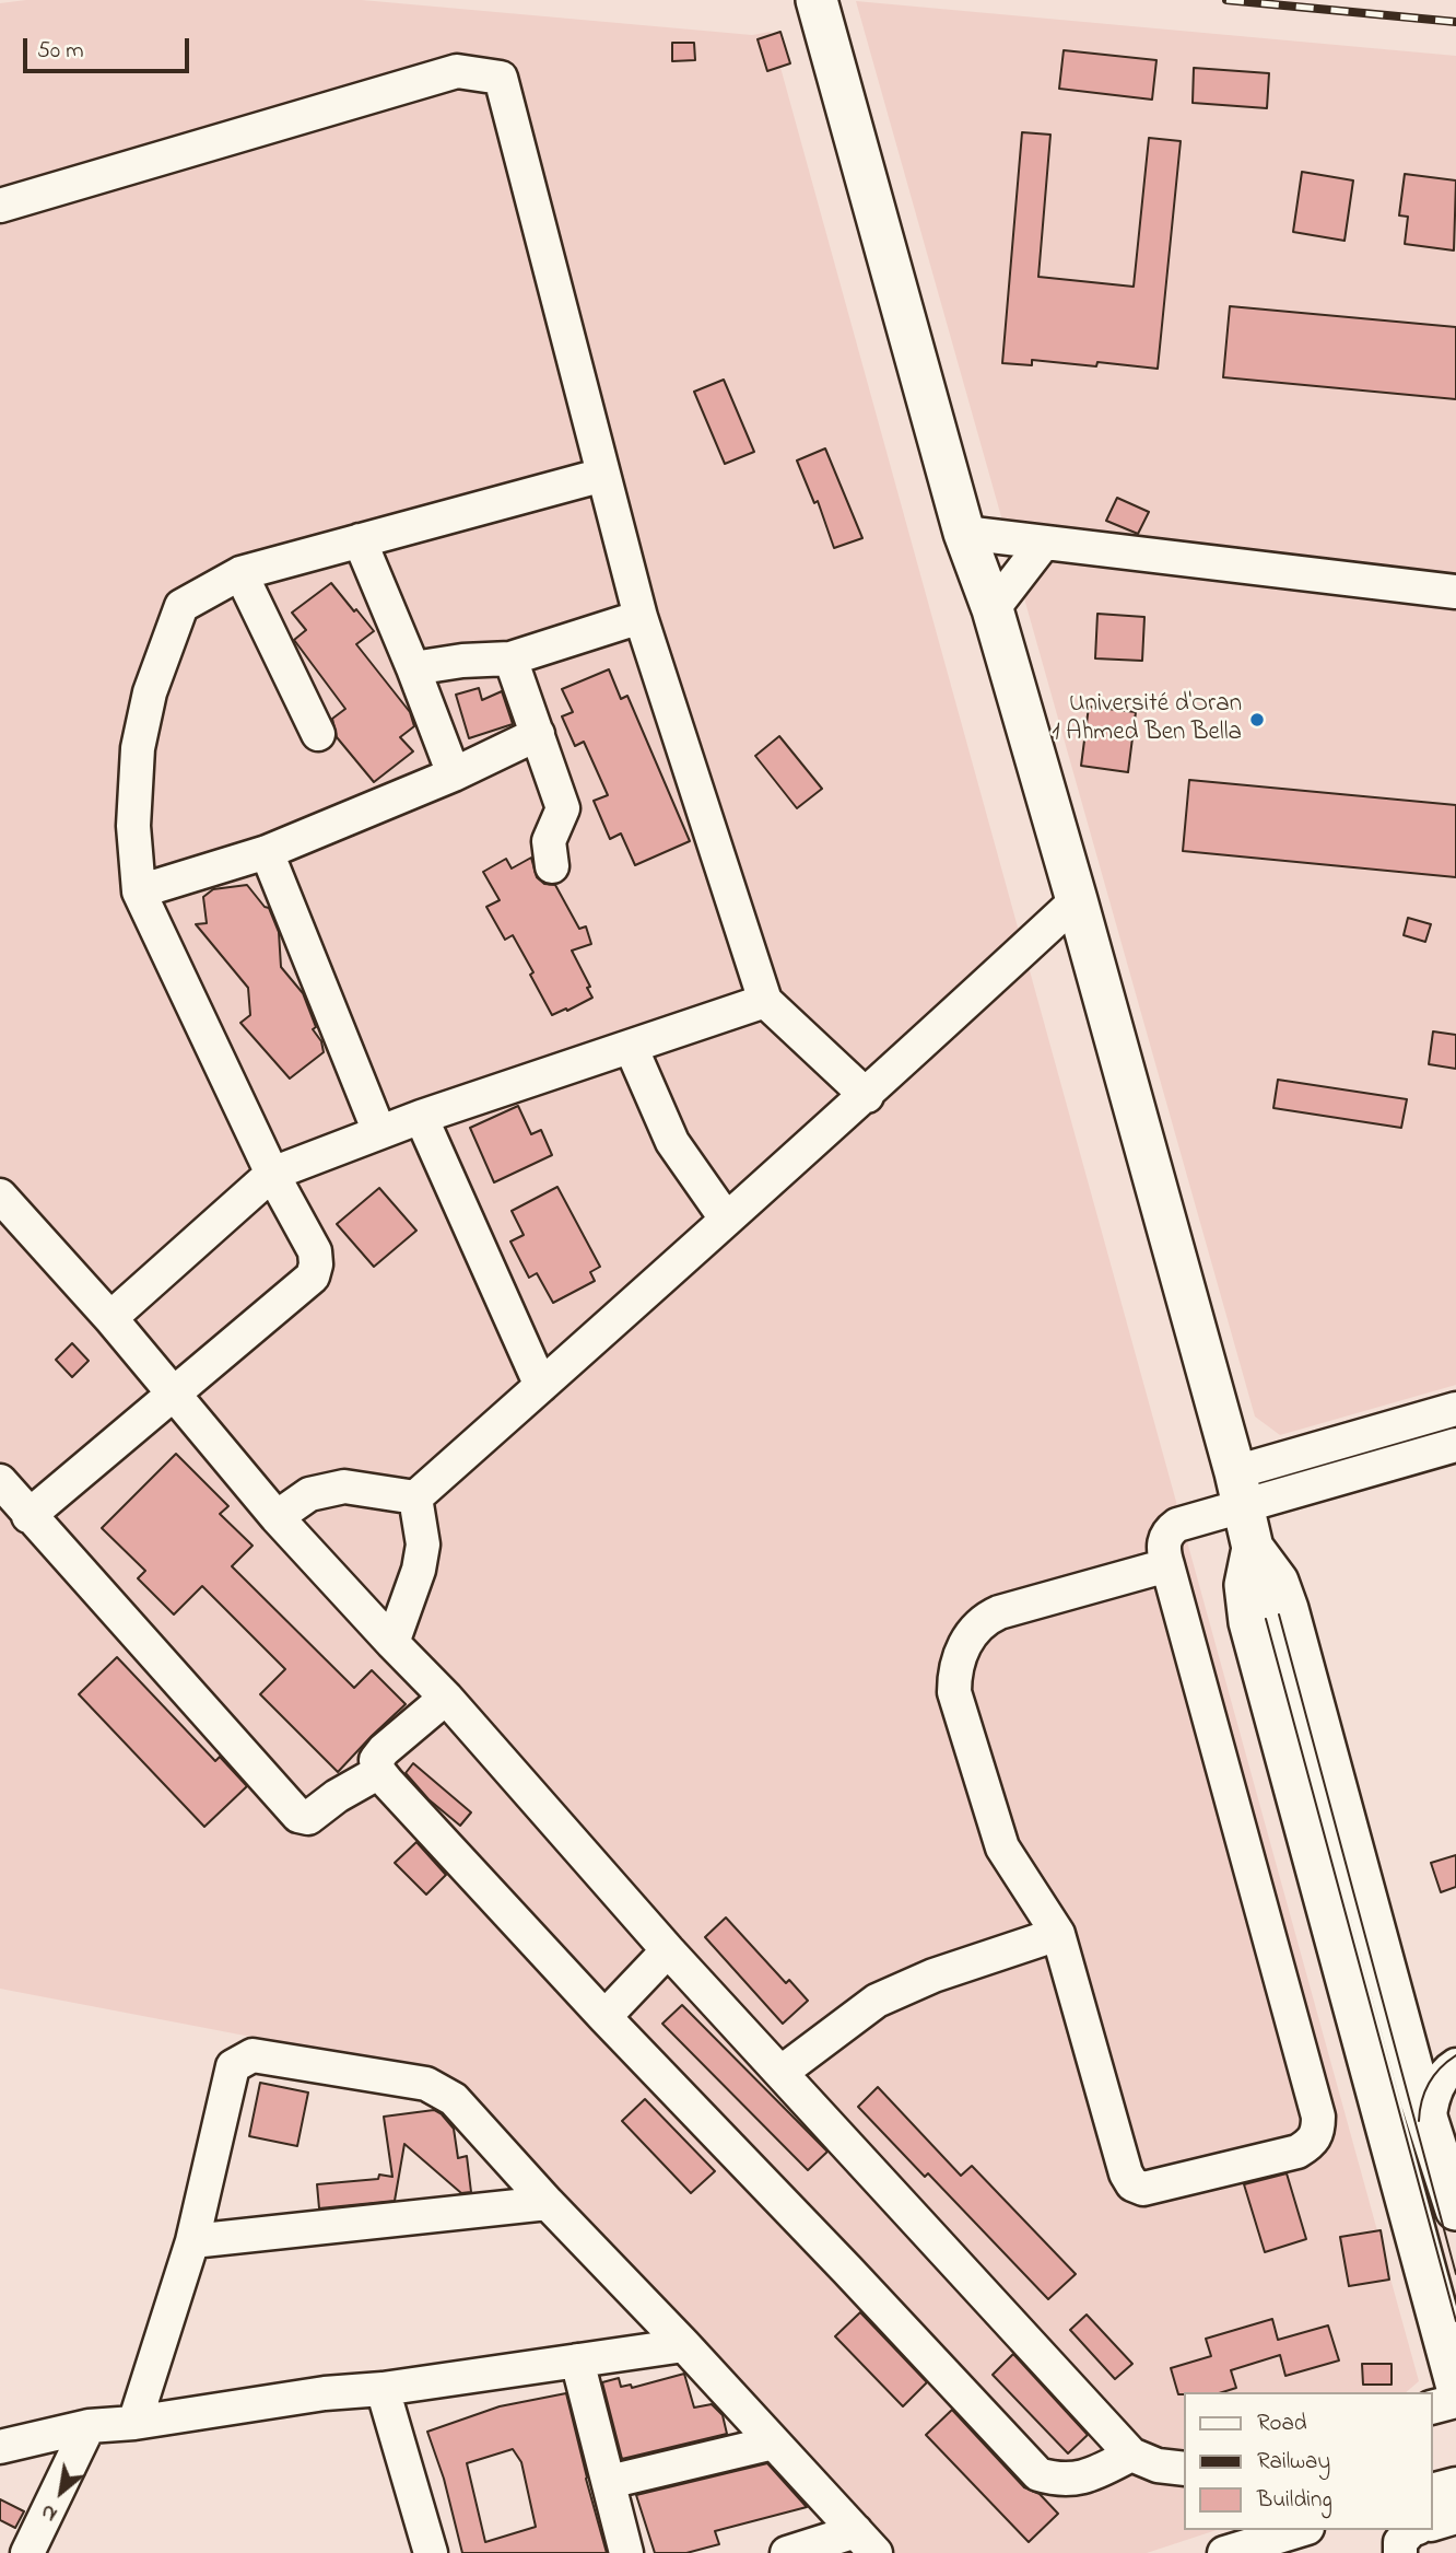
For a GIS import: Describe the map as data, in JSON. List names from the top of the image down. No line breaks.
{"places":["Université d'Oran 1 Ahmed Ben Bella"],"legend":["Road","Railway","Building"],"scale_bar":"50 m","north":"bottom left"}
